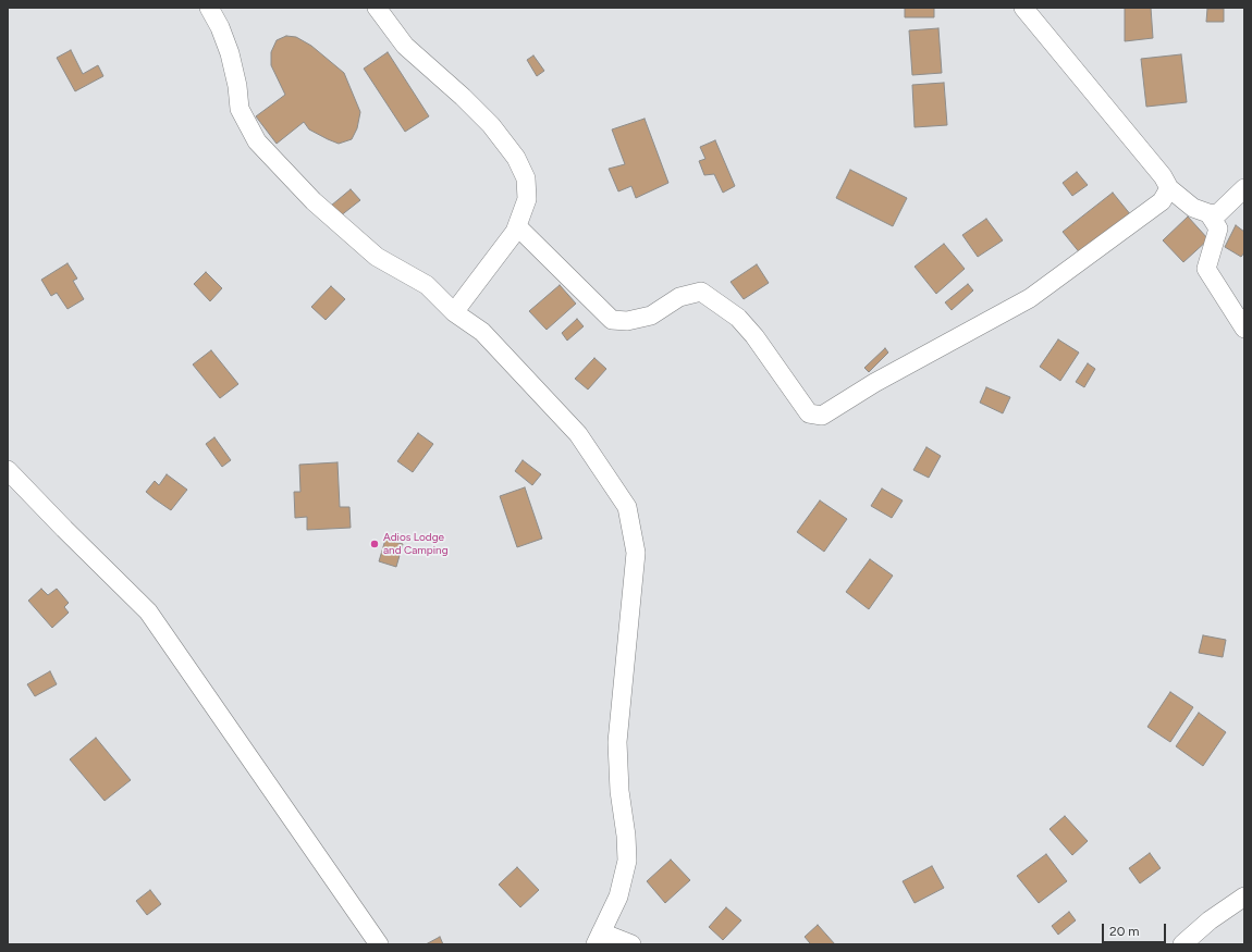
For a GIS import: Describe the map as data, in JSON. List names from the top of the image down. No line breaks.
{"places":["Adios Lodge and Camping"],"scale_bar":"20 m"}
